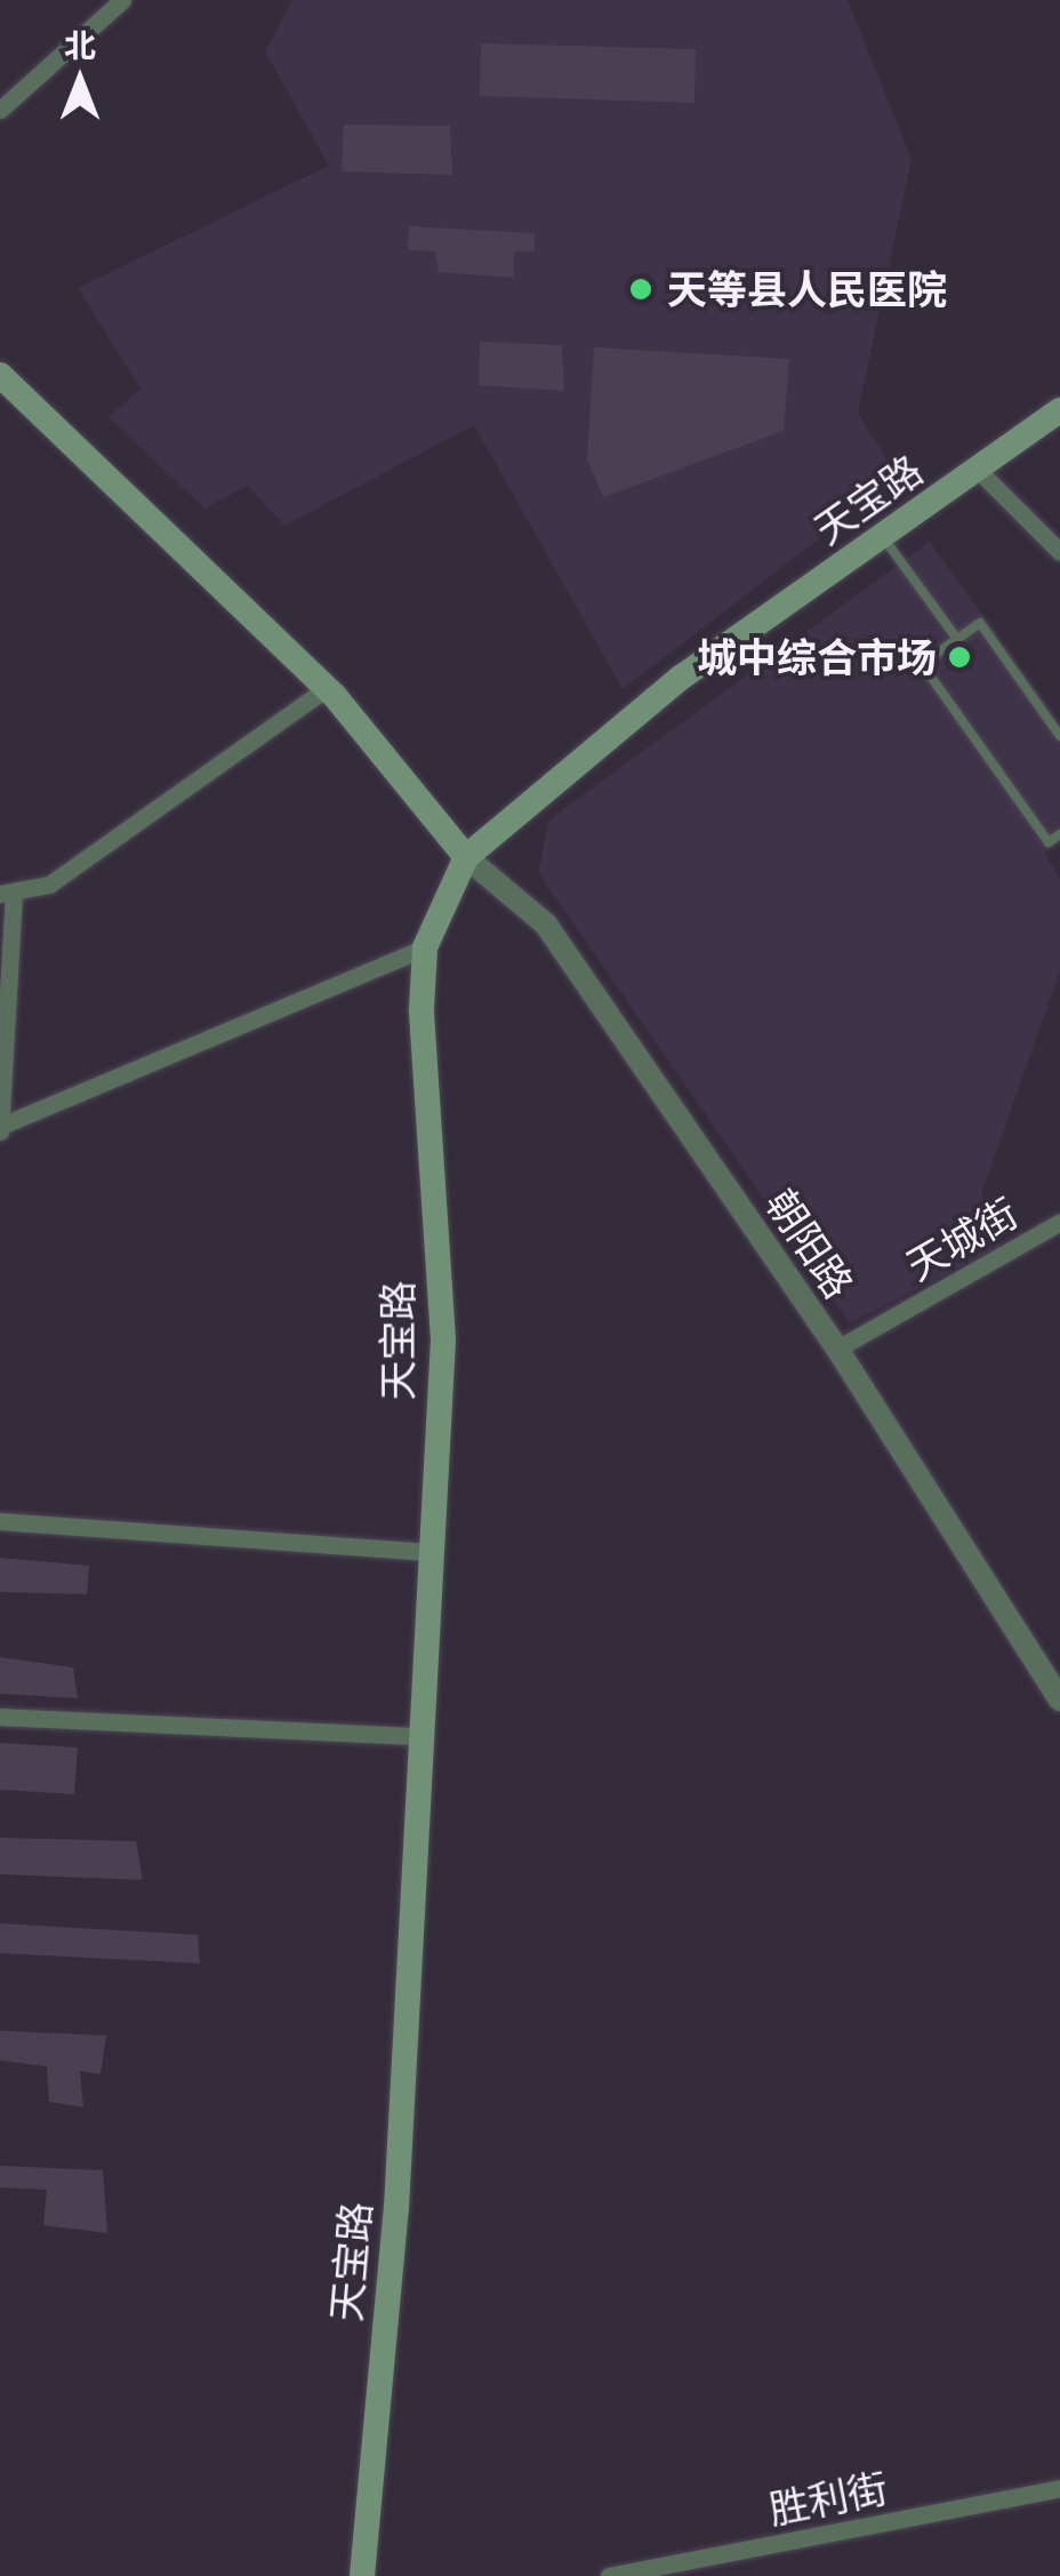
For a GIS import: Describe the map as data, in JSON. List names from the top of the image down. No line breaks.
{"streets":{"main road":["天宝路"],"street":["天城街","朝阳路","胜利街"]},"crossings":[["天宝路","朝阳路"],["天城街","朝阳路"]],"places":["天等县人民医院","城中综合市场"],"north":"top"}
